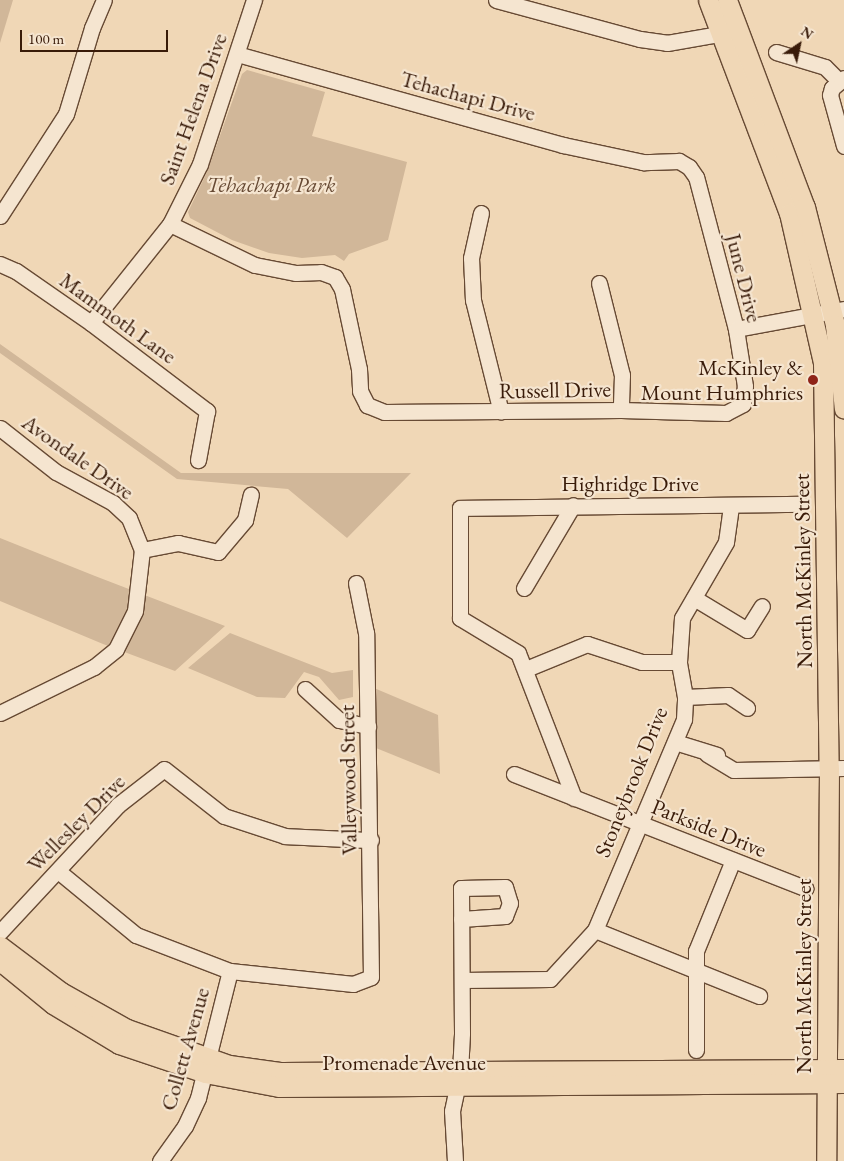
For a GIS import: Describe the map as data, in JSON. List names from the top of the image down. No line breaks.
{"streets":{"main road":["North McKinley Street","Promenade Avenue"],"street":["Tehachapi Drive","Saint Helena Drive","June Drive","Mammoth Lane","Russell Drive","Avondale Drive","Highridge Drive","Valleywood Street","Stoneybrook Drive","Wellesley Drive","Parkside Drive","Collett Avenue"]},"crossings":[["Tehachapi Drive","Saint Helena Drive"],["Tehachapi Drive","June Drive"],["Saint Helena Drive","Mammoth Lane"],["Saint Helena Drive","Russell Drive"],["June Drive","Russell Drive"],["Highridge Drive","Stoneybrook Drive"],["North McKinley Street","Promenade Avenue"],["Valleywood Street","Wellesley Drive"],["Valleywood Street","Collett Avenue"],["Stoneybrook Drive","Parkside Drive"],["Collett Avenue","Promenade Avenue"]],"parks":["Tehachapi Park"],"places":["McKinley & Mount Humphries"],"scale_bar":"100 m","north":"top right"}
